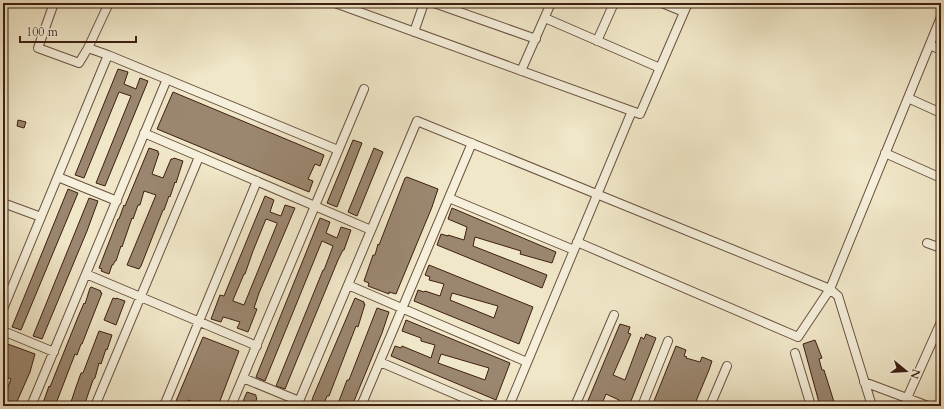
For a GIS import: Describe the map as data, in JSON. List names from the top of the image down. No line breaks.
{"scale_bar":"100 m","north":"right"}
